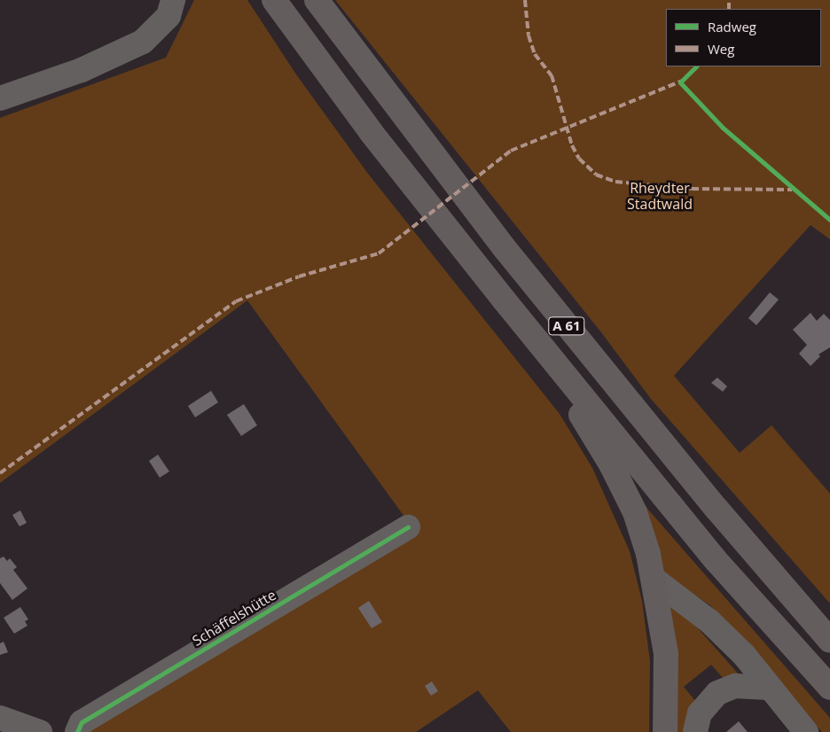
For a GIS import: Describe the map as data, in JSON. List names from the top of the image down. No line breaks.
{"streets":{"highway":["A 61"],"street":["Schäffelshütte"]},"parks":["Rheydter Stadtwald"],"legend":["Radweg","Weg"]}
